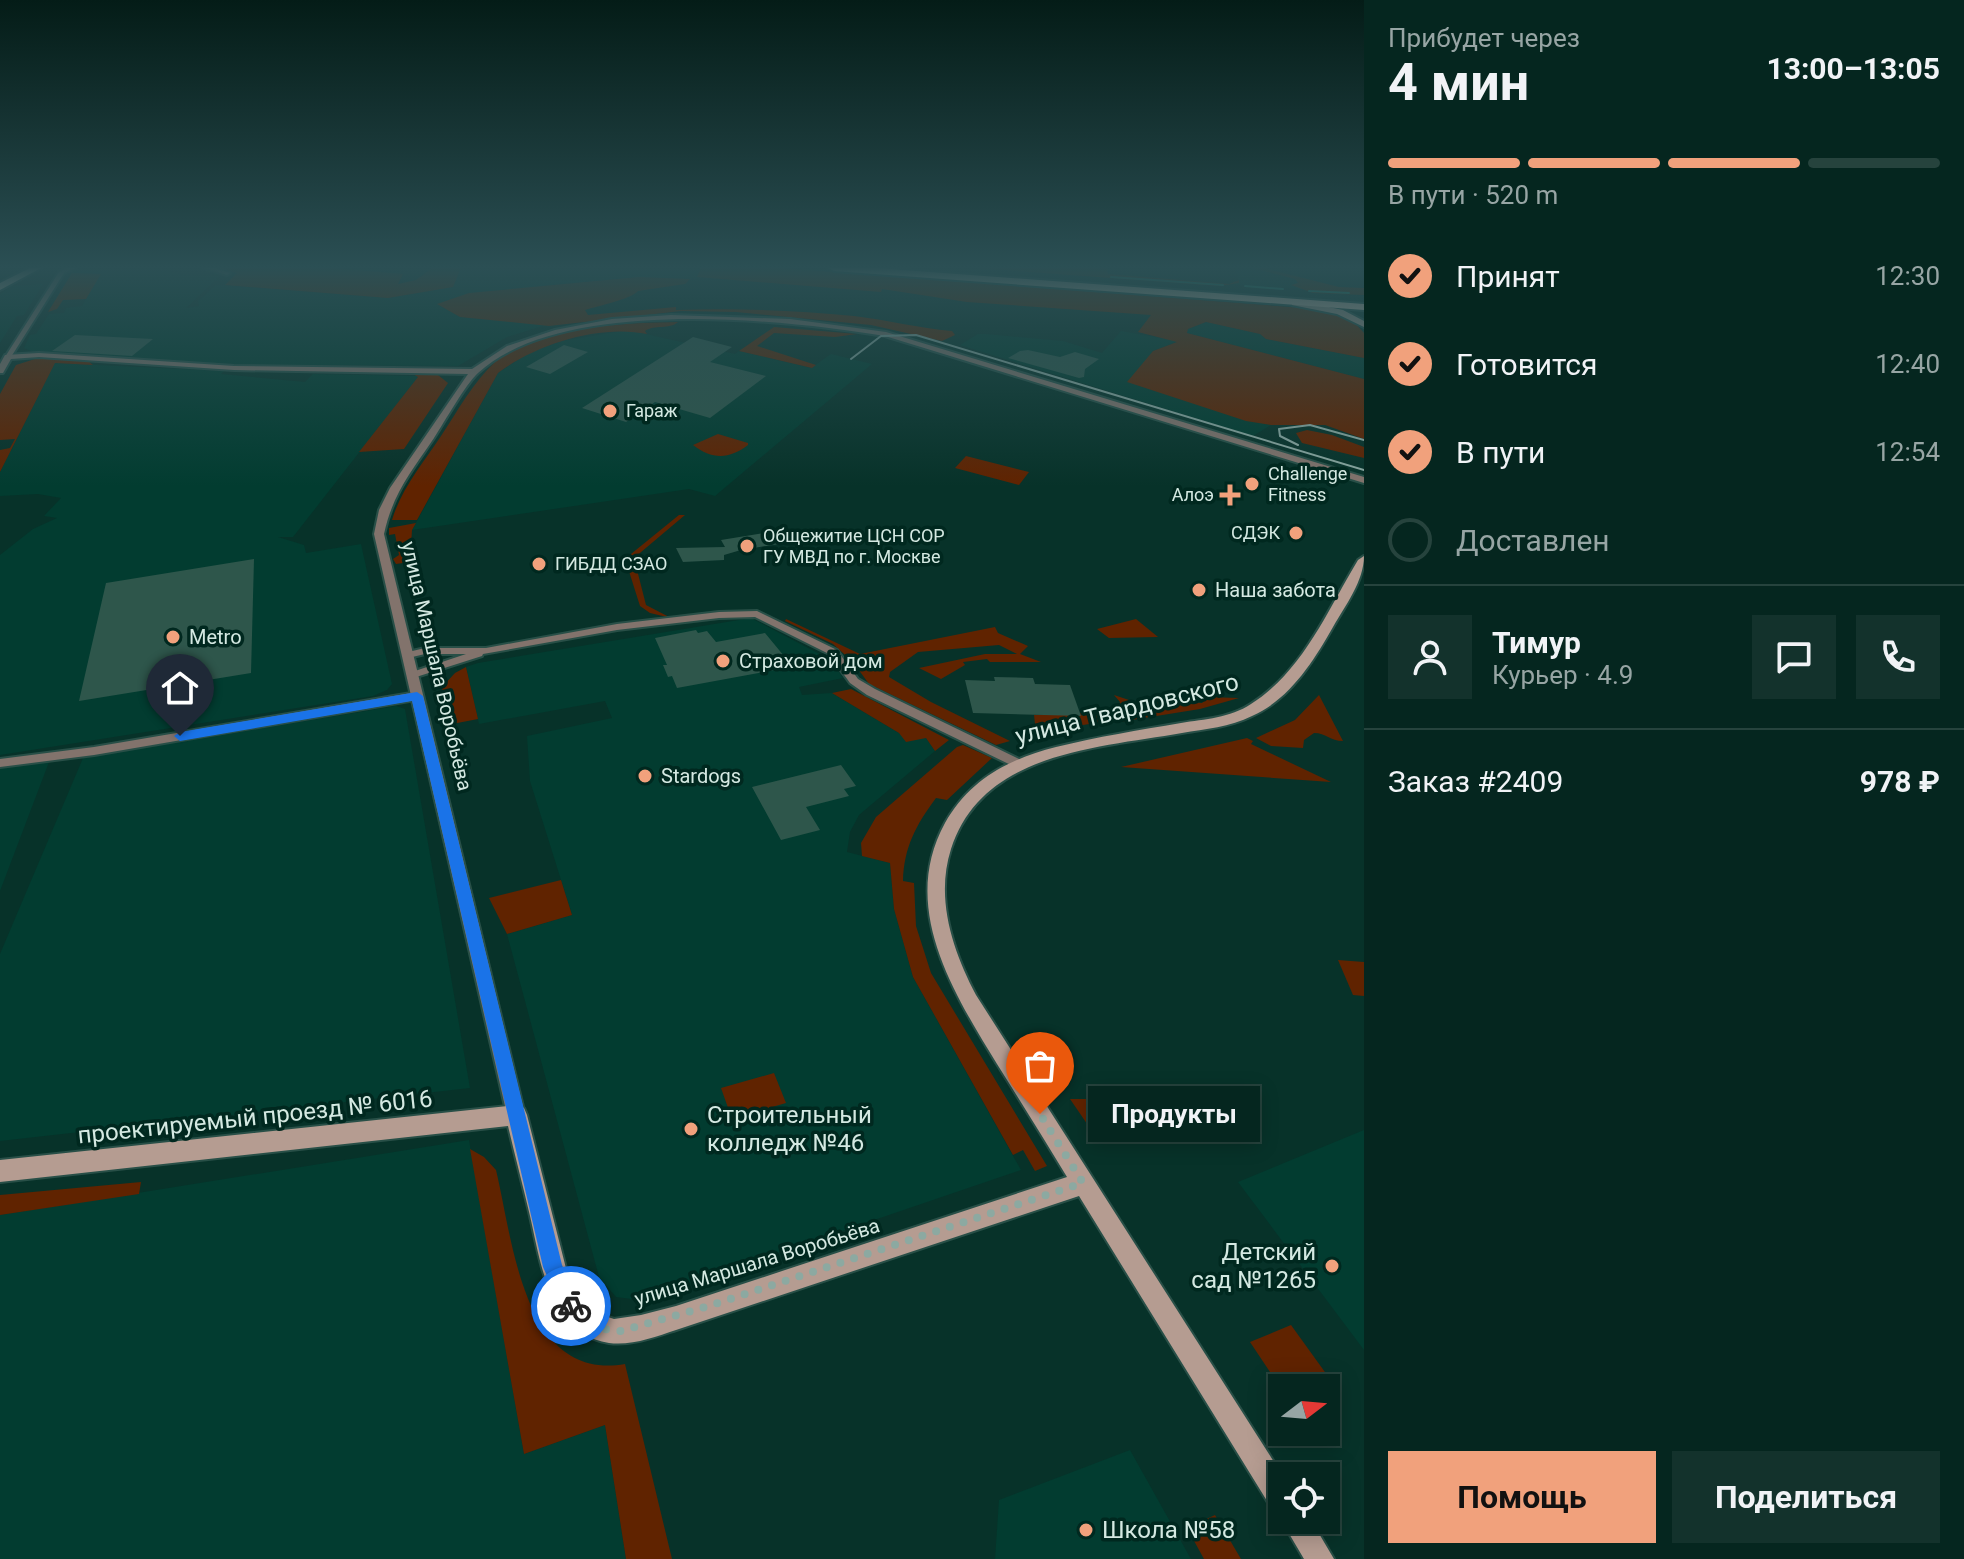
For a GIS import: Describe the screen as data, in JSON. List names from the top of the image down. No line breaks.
{"streets":{"main road":["улица Маршала Воробьёва","улица Твардовского","проектируемый проезд № 6016"]},"crossings":[["улица Маршала Воробьёва","улица Твардовского"],["улица Маршала Воробьёва","проектируемый проезд № 6016"]],"places":{"other":["Гараж","Challenge Fitness","СДЭК","Общежитие ЦСН СОР ГУ МВД по г. Москве","ГИБДД СЗАО","Наша забота","Metro","Страховой дом","Stardogs","Продукты","Строительный колледж №46","Детский сад №1265","Школа №58"],"health":["Алоэ"]},"north":"right","page":{"heading":["4 мин","Прибудет через","13:00–13:05"],"panel":["Тимур","Курьер · 4.9","Заказ #2409","978 ₽"],"bar":"В пути · 520 m","list":[["Принят","12:30"],["Готовится","12:40"],["В пути","12:54"],"Доставлен"],"bubble":"Продукты","buttons":["Помощь","Поделиться"]}}
